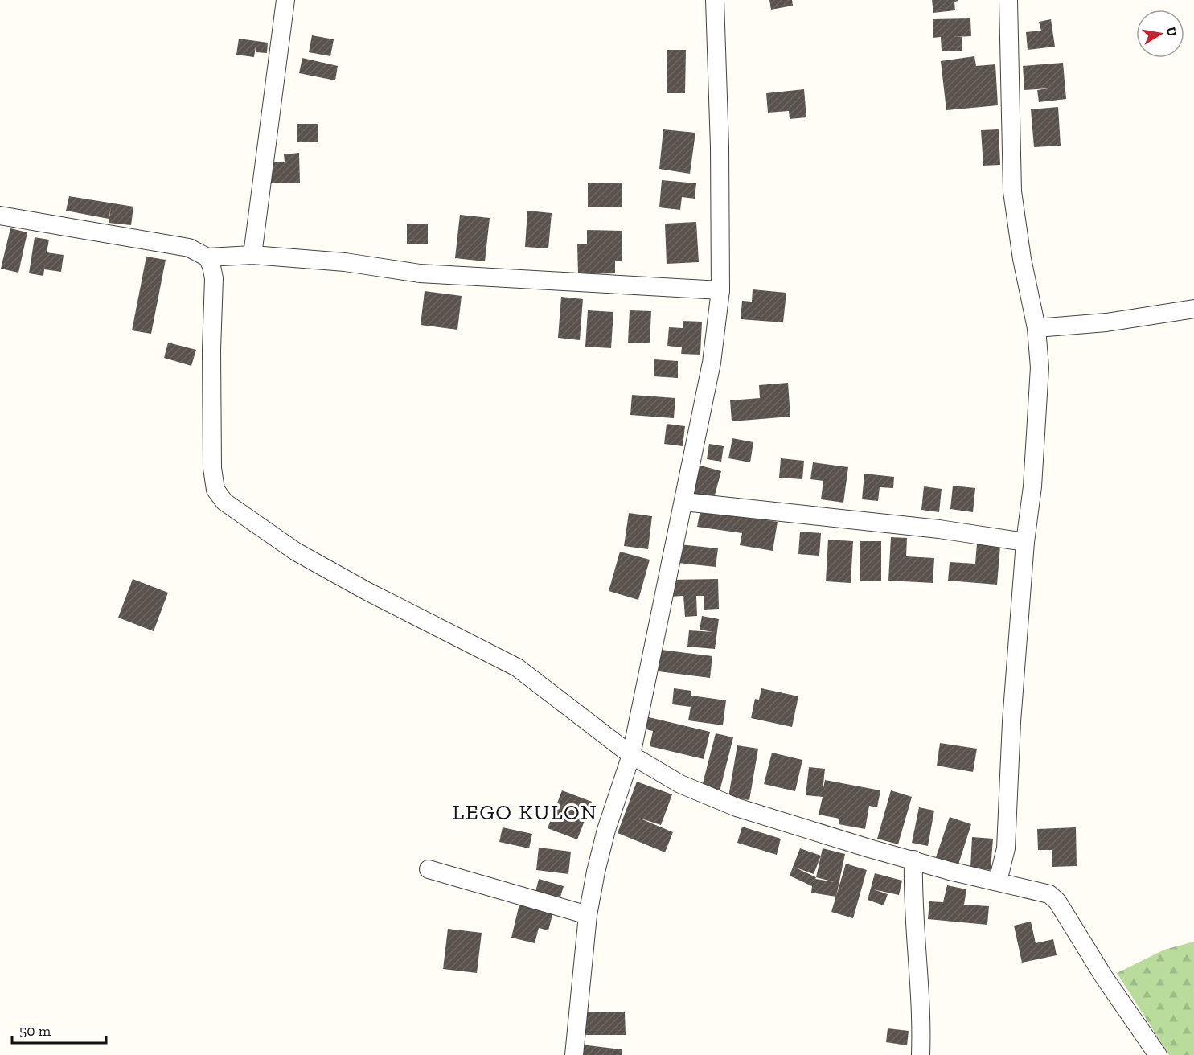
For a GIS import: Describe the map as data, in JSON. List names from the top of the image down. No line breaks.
{"districts":["LEGO KULON"],"scale_bar":"50 m","north":"right"}
